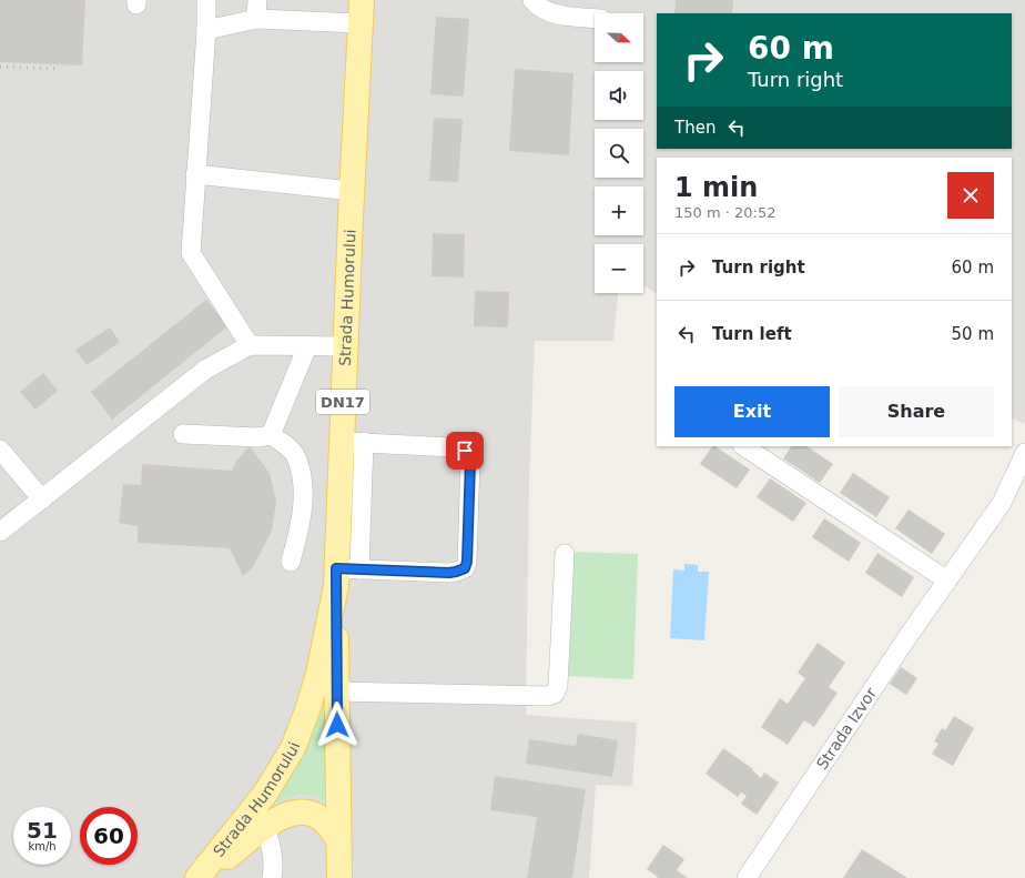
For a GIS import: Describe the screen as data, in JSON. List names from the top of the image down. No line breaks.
{"streets":{"main road":["Strada Humorului","DN17"],"street":["Strada Izvor"]},"north":"right","page":{"map_buttons":["+","−"],"turn":["60 m","Turn right"],"then":"Then","heading":["1 min","150 m · 20:52"],"list":[{"name":"Turn right","value":"60 m"},{"name":"Turn left","value":"50 m"}],"buttons":["Exit","Share"],"speed":"51 km/h","limit":"60"}}
